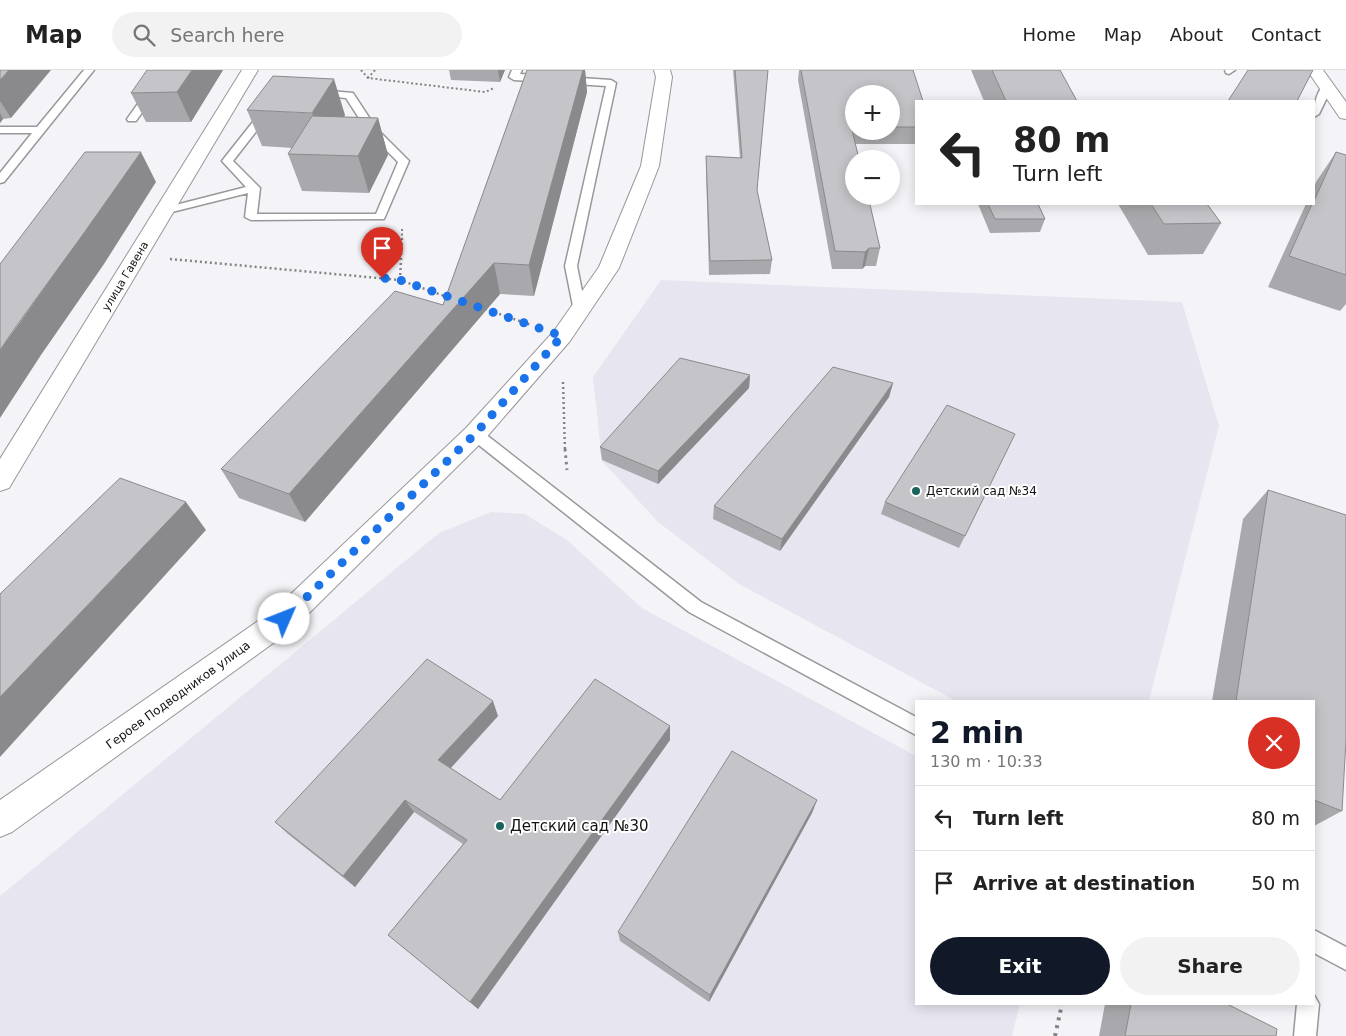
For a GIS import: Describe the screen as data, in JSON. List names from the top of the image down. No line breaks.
{"streets":{"street":["улица Гавена","Героев Подводников улица"]},"places":["Детский сад №34","Детский сад №30"],"page":{"header":"Map","search":"Search here","nav":["Home","Map","About","Contact"],"map_buttons":["+","−"],"turn":["80 m","Turn left"],"heading":["2 min","130 m · 10:33"],"list":[{"name":"Turn left","value":"80 m"},{"name":"Arrive at destination","value":"50 m"}],"buttons":["Exit","Share"]}}
